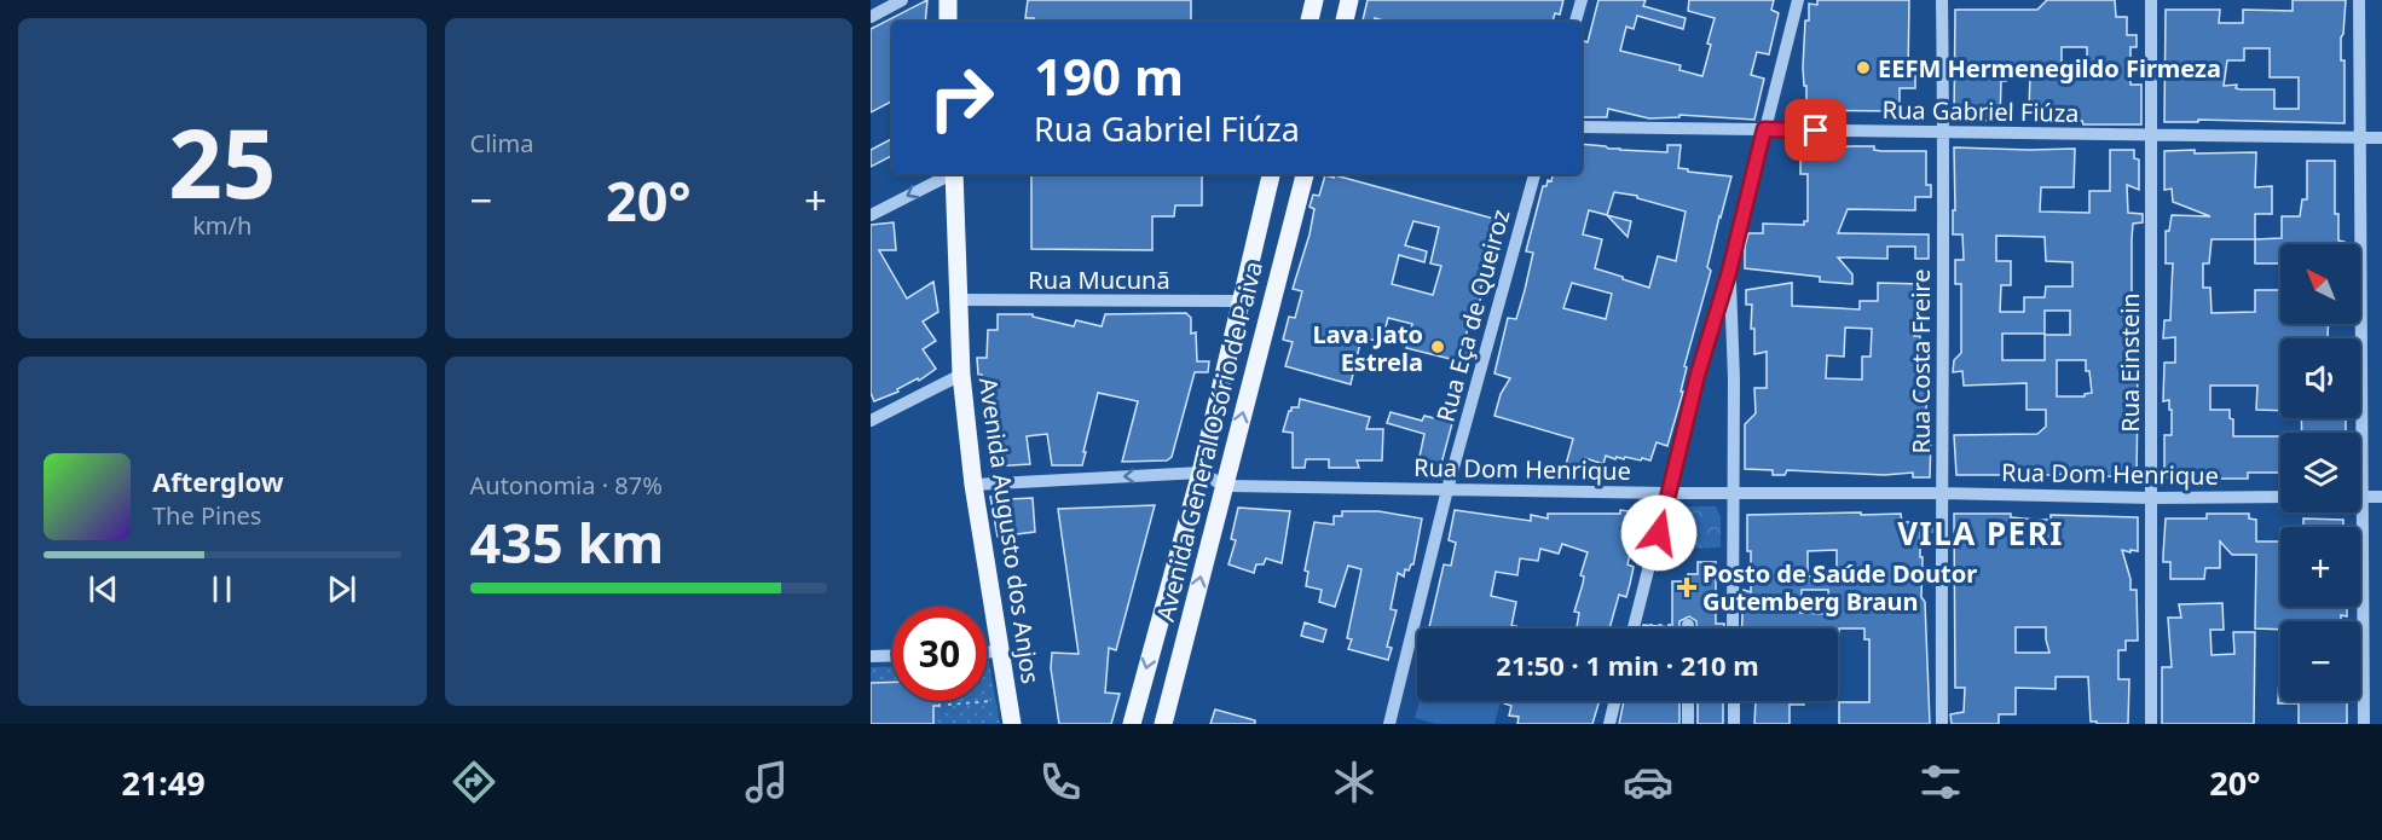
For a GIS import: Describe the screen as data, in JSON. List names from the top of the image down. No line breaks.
{"streets":{"main road":["Avenida General Osório de Paiva","Avenida Augusto dos Anjos"],"street":["Rua Gabriel Fiúza","Rua Mucunã","Rua Eça de Queiroz","Rua Costa Freire","Rua Einstein","Rua Dom Henrique"]},"crossings":[["Rua Gabriel Fiúza","Rua Costa Freire"],["Rua Gabriel Fiúza","Rua Einstein"],["Rua Mucunã","Avenida General Osório de Paiva"],["Rua Mucunã","Avenida Augusto dos Anjos"],["Rua Eça de Queiroz","Rua Dom Henrique"],["Rua Costa Freire","Rua Dom Henrique"],["Rua Einstein","Rua Dom Henrique"],["Avenida General Osório de Paiva","Rua Dom Henrique"]],"districts":["VILA PERI"],"places":{"other":["EEFM Hermenegildo Firmeza","Lava Jato Estrela"],"health":["Posto de Saúde Doutor Gutemberg Braun"]},"north":"top left","page":{"tile":[["25","km/h"],"Clima",["Autonomia · 87%","435 km"]],"turn":["190 m","Rua Gabriel Fiúza"],"heat":["−","20°","+"],"map_buttons":["+","−"],"song":["Afterglow","The Pines"],"limit":"30","trip":"21:50 · 1 min · 210 m","tabs":["21:49","20°"]}}
